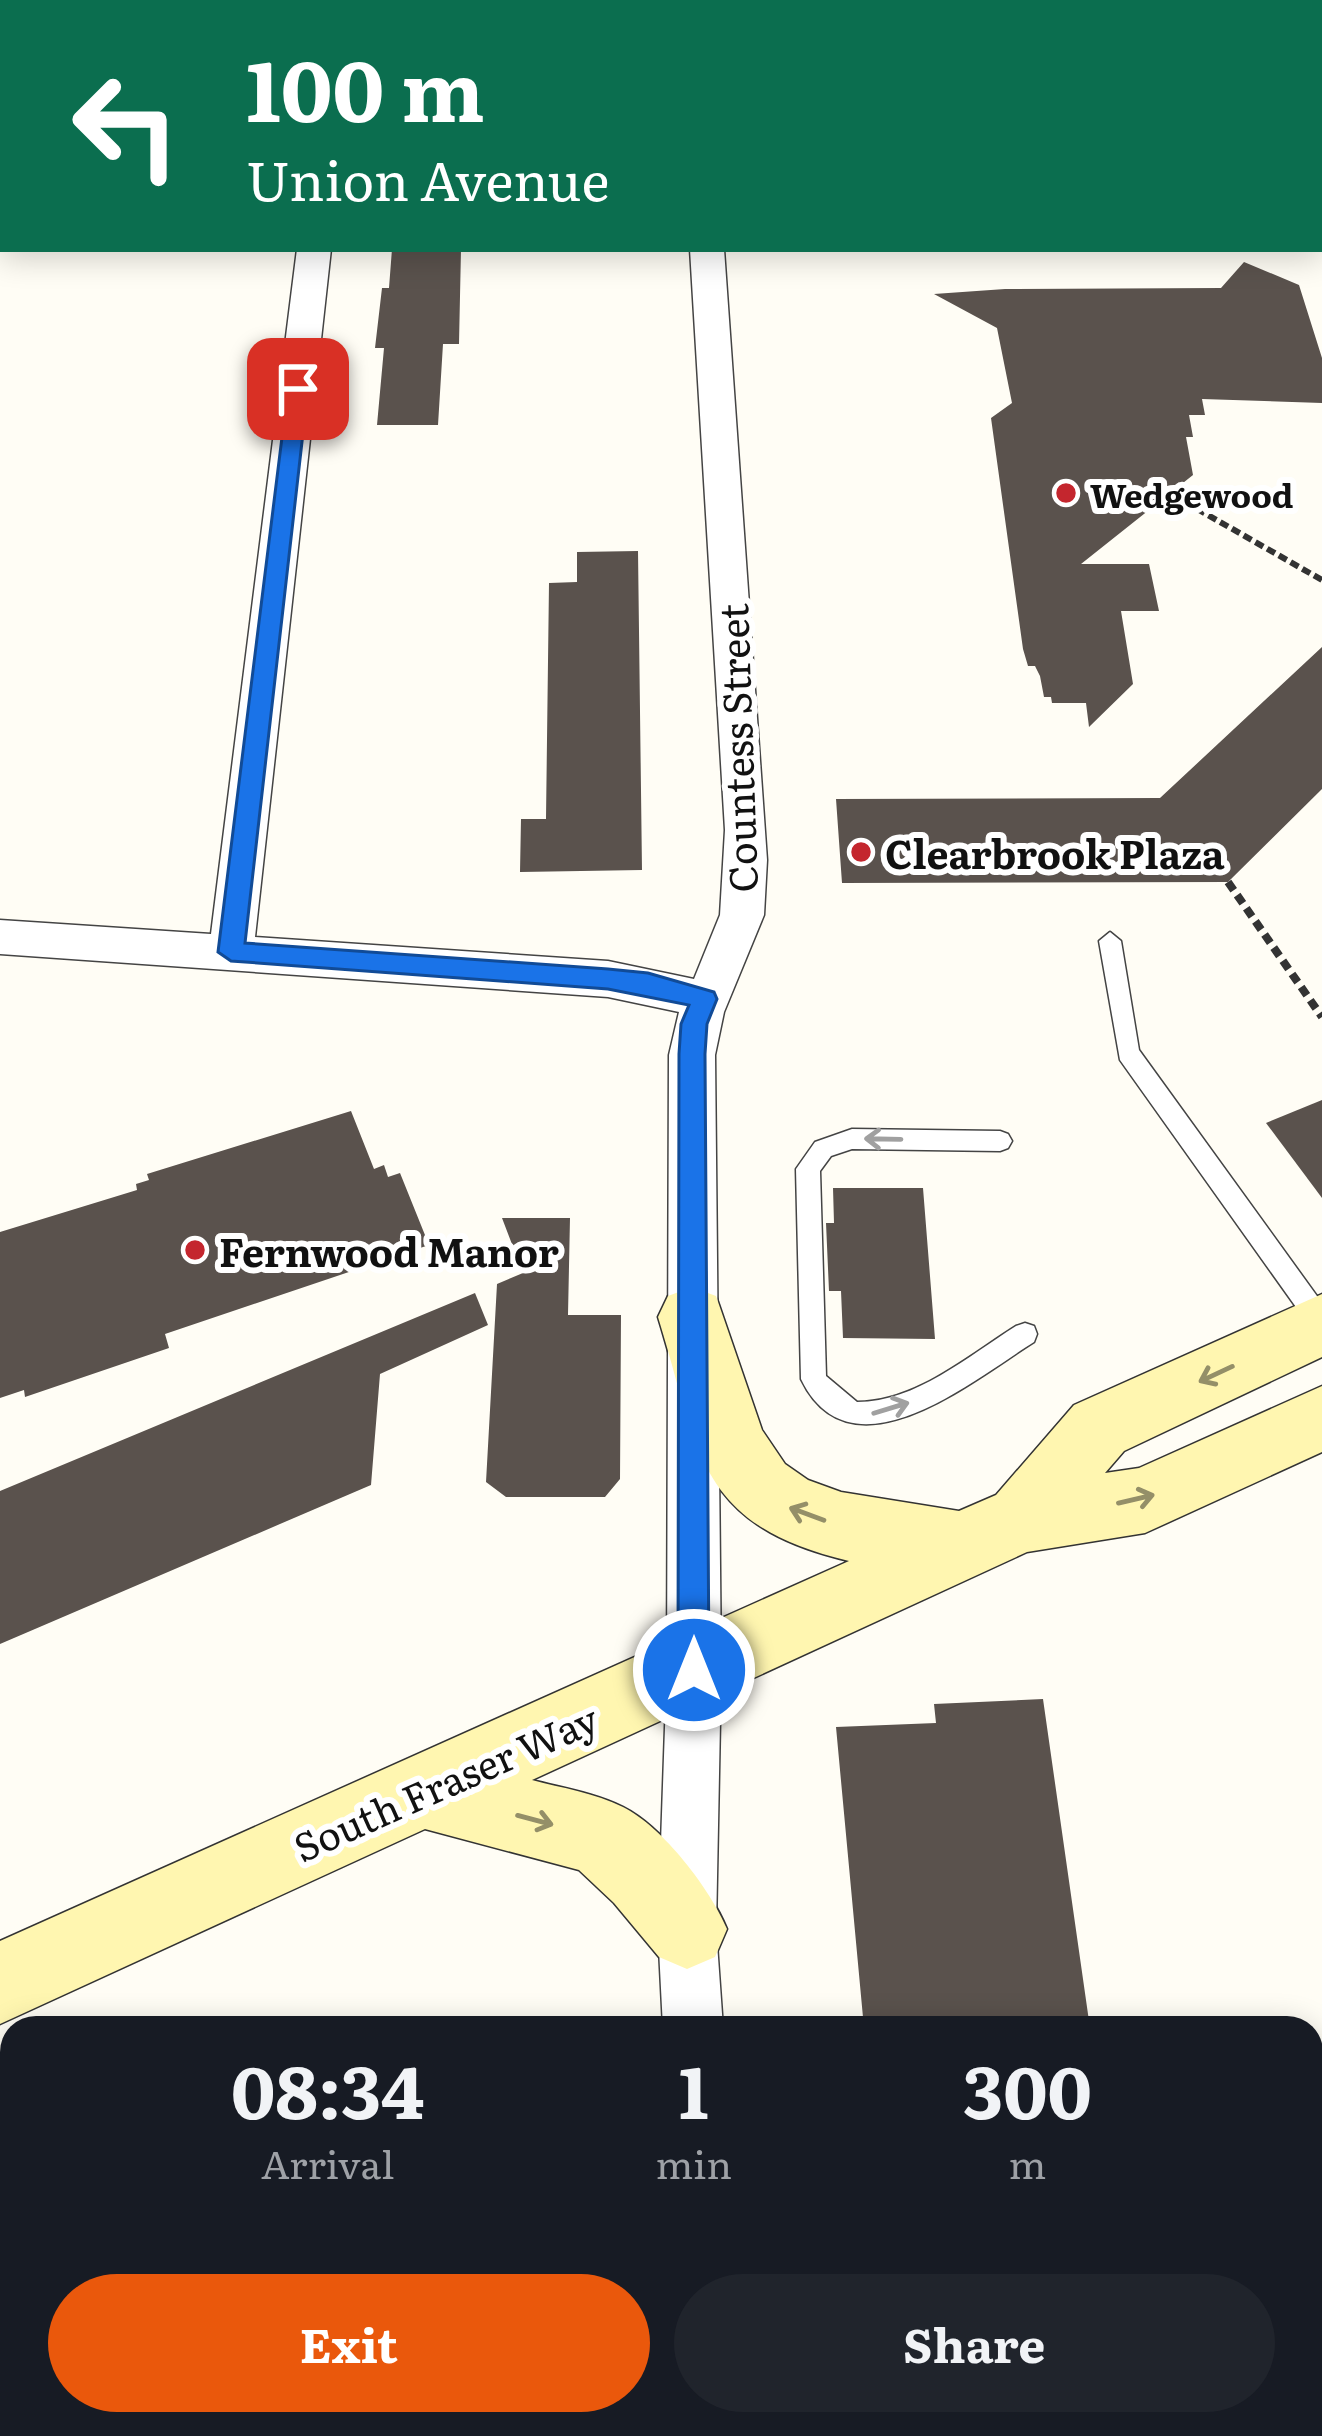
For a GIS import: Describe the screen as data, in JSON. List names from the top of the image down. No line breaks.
{"streets":{"main road":["South Fraser Way"],"street":["Countess Street"]},"crossings":[["Countess Street","South Fraser Way"]],"places":["Wedgewood","Clearbrook Plaza","Fernwood Manor"],"page":{"turn":["100 m","Union Avenue"],"eta":["08:34","Arrival","1","min","300","m"],"buttons":["Exit","Share"]}}
